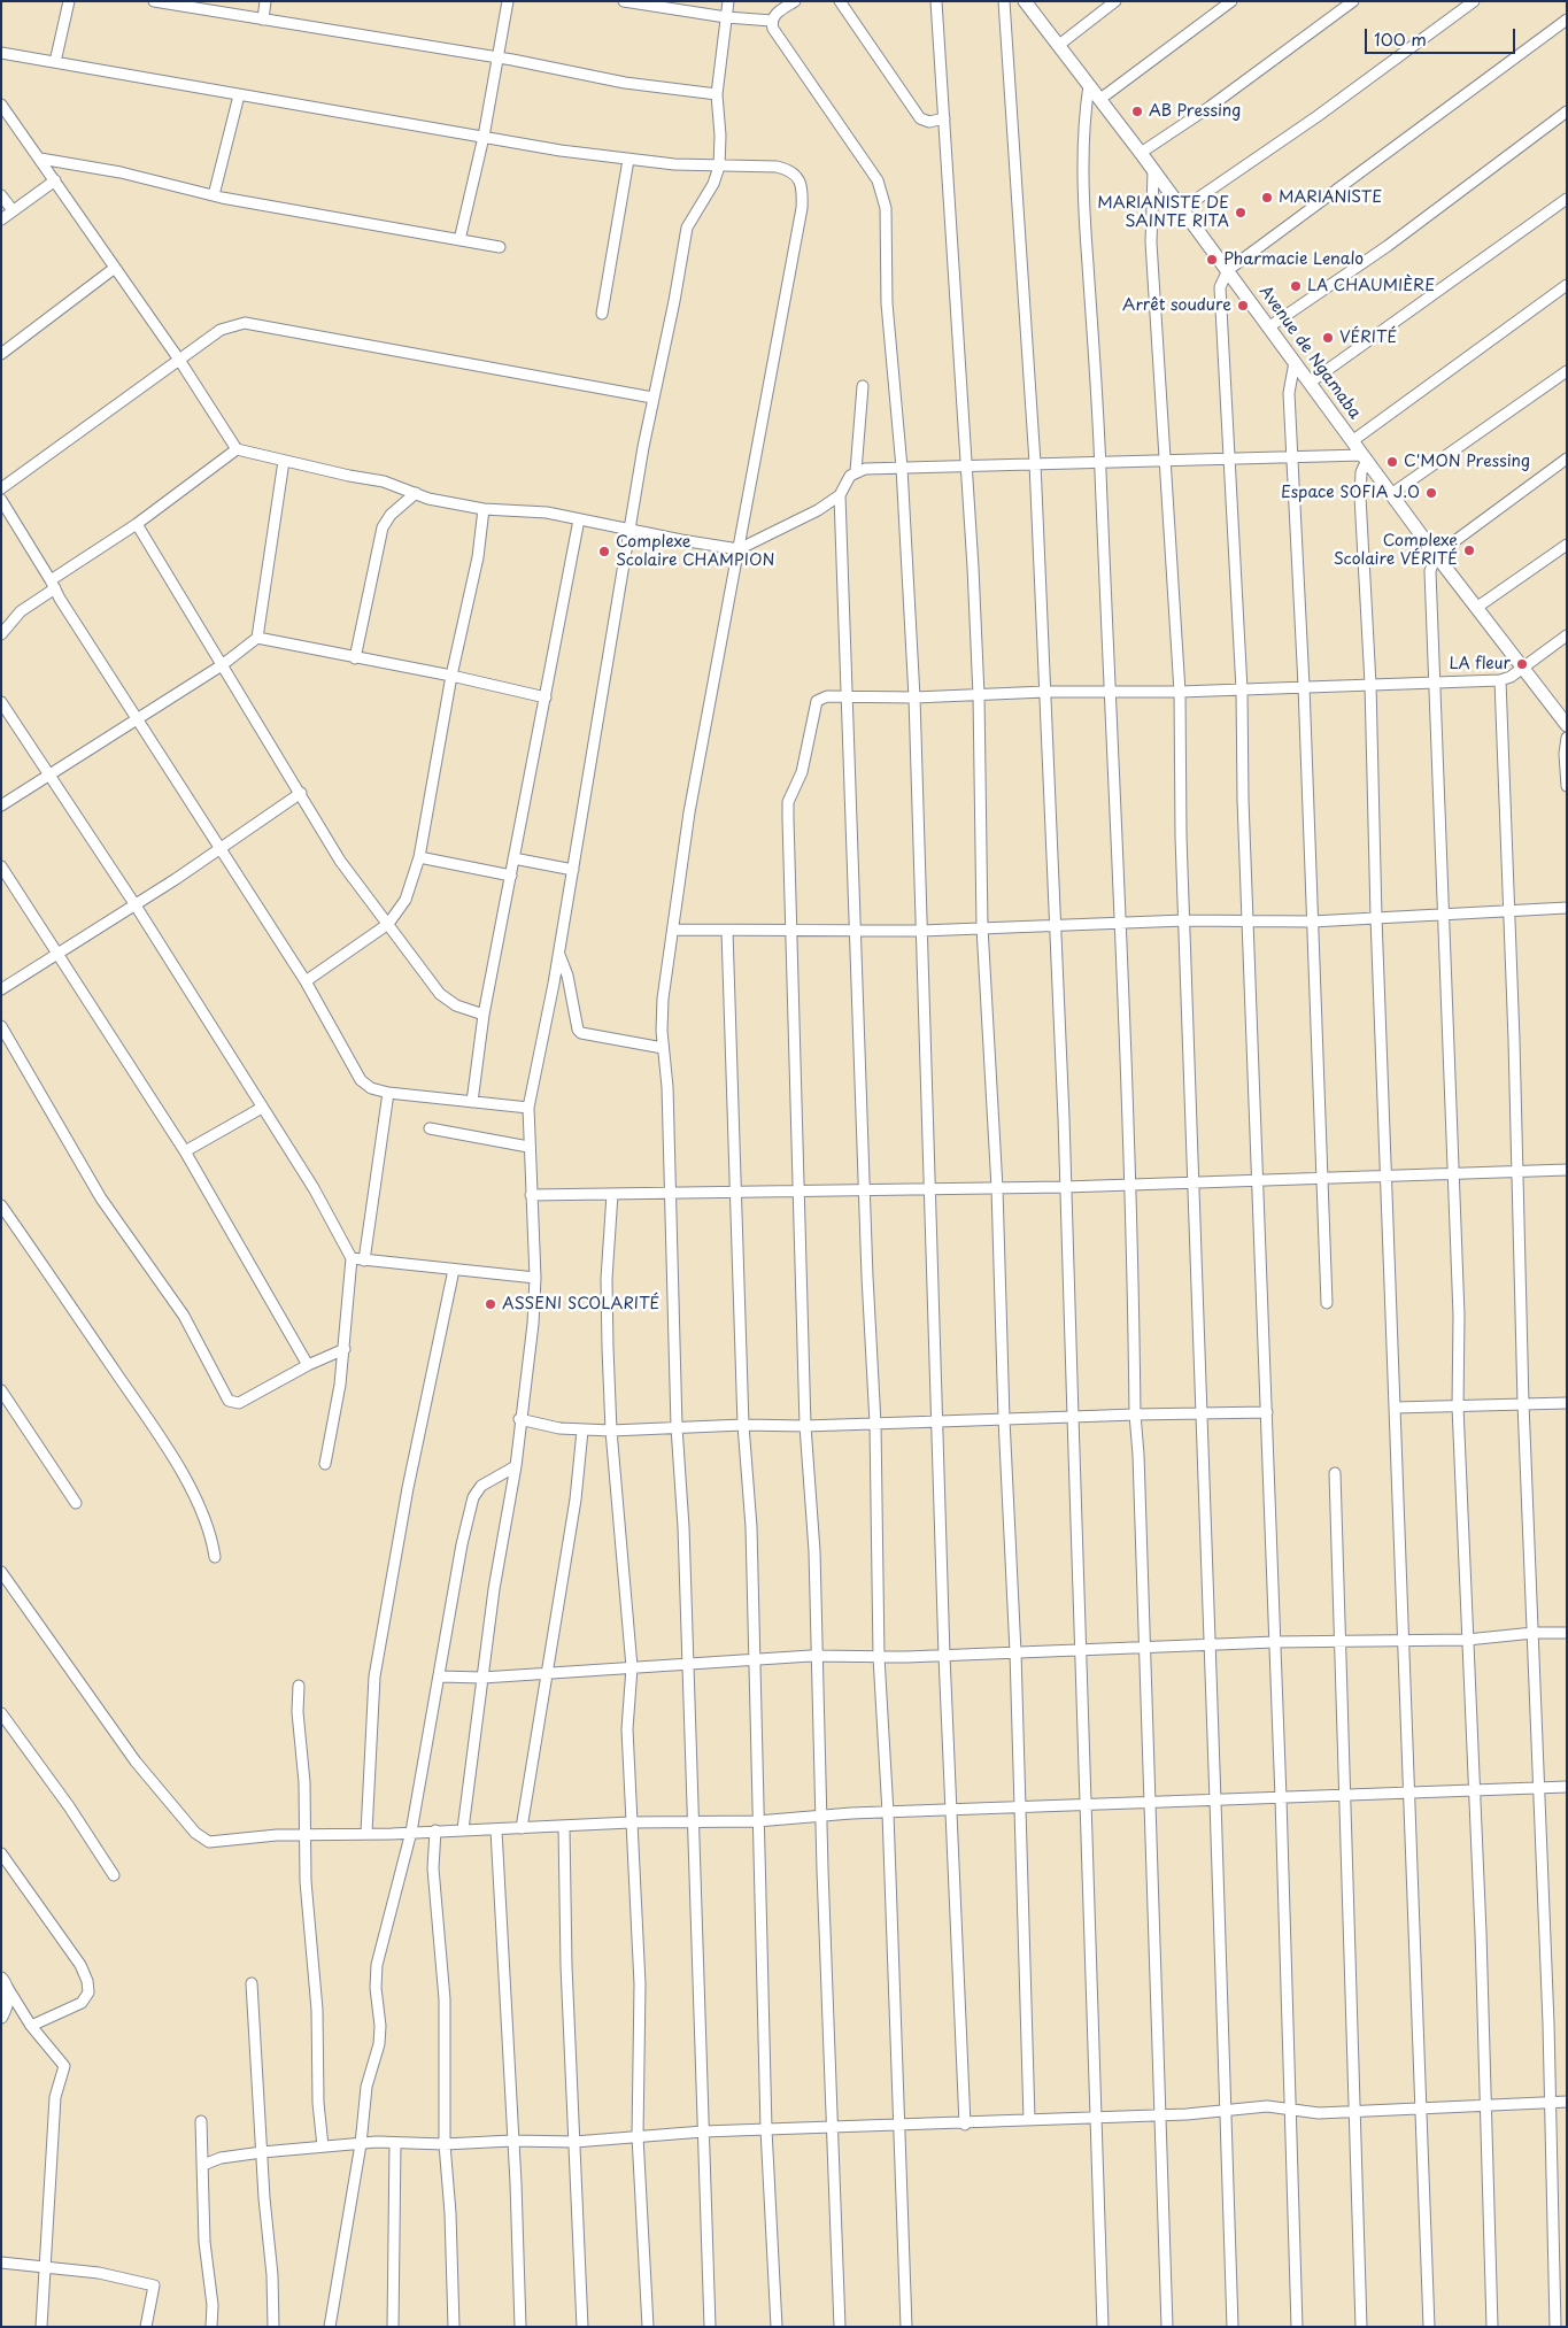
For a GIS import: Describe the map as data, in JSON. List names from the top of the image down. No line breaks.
{"streets":{"main road":["Avenue de Ngamaba"]},"places":["AB Pressing","MARIANISTE","MARIANISTE DE SAINTE RITA","Pharmacie Lenalo","LA CHAUMIÈRE","Arrêt soudure","VÉRITÉ","C'MON Pressing","Espace SOFIA J.O","Complexe Scolaire VÉRITÉ","Complexe Scolaire CHAMPION","LA fleur","ASSENI SCOLARITÉ"],"scale_bar":"100 m"}
